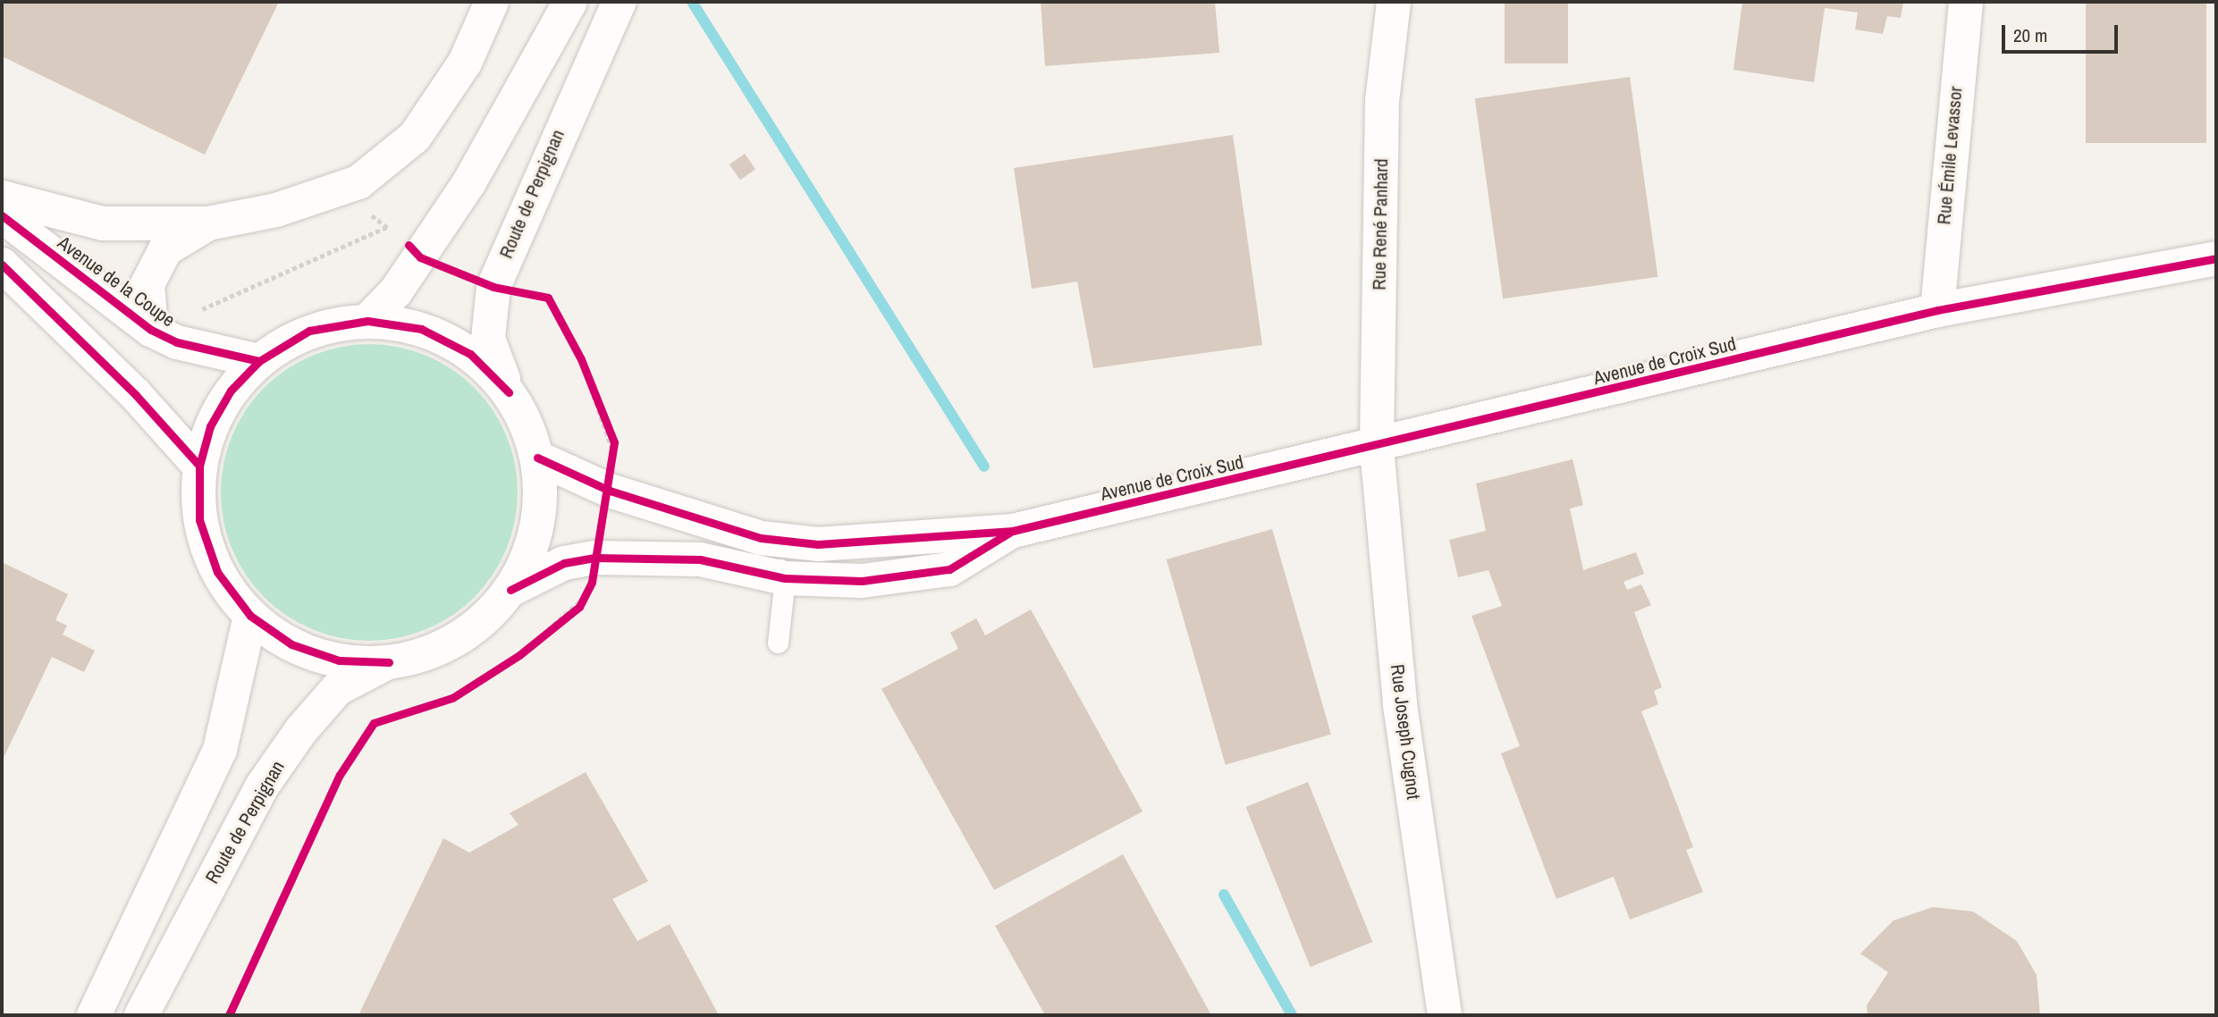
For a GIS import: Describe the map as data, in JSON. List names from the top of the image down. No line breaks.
{"streets":{"street":["Rue Émile Levassor","Route de Perpignan","Rue René Panhard","Avenue de la Coupe","Avenue de Croix Sud","Rue Joseph Cugnot"]},"crossings":[["Rue Émile Levassor","Avenue de Croix Sud"],["Route de Perpignan","Avenue de Croix Sud"],["Rue René Panhard","Avenue de Croix Sud"],["Rue René Panhard","Rue Joseph Cugnot"],["Avenue de Croix Sud","Rue Joseph Cugnot"]],"scale_bar":"20 m"}
